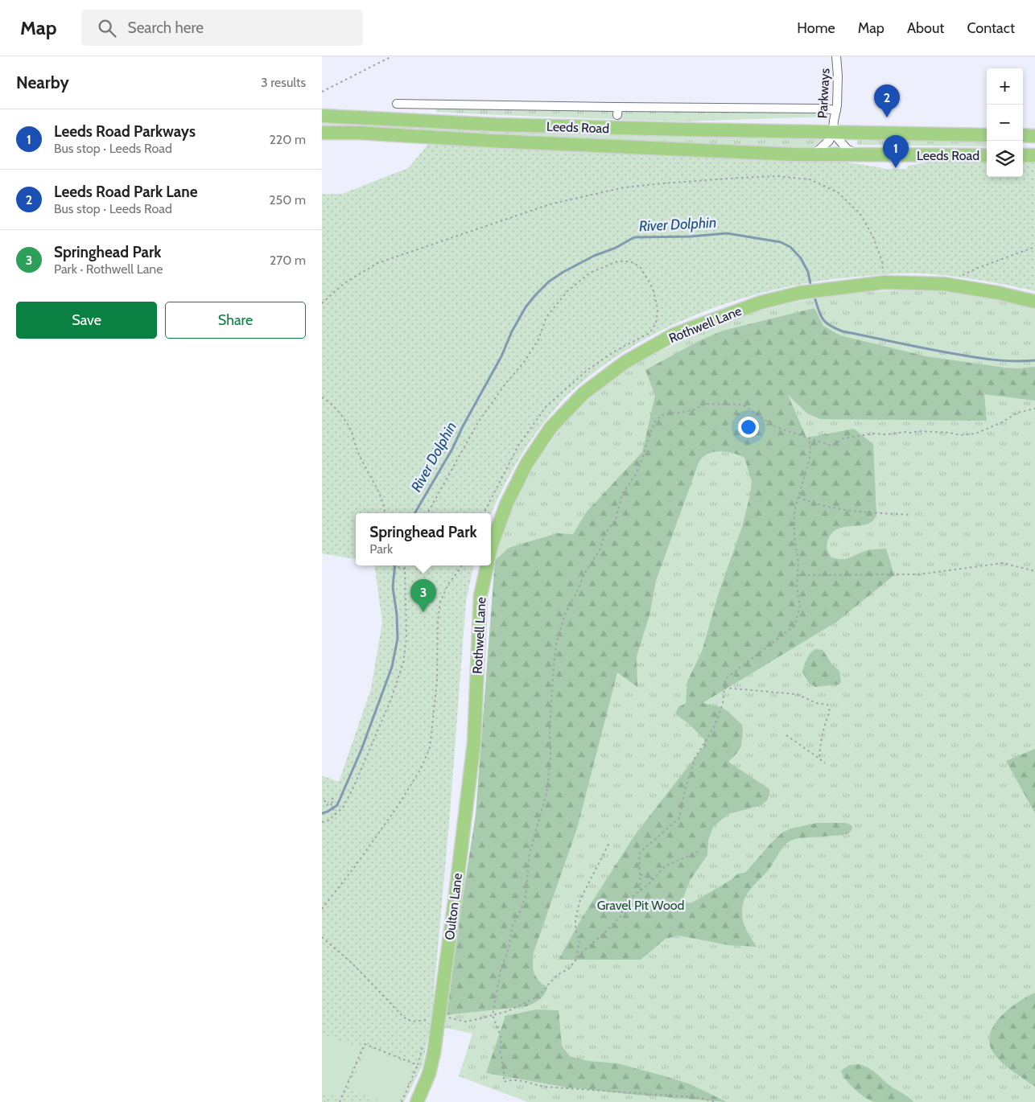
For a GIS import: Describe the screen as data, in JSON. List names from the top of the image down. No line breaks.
{"streets":{"main road":["Leeds Road","Rothwell Lane","Oulton Lane"],"street":["Parkways"]},"crossings":[["Parkways","Leeds Road"],["Rothwell Lane","Oulton Lane"]],"water":["River Dolphin"],"parks":["Gravel Pit Wood"],"page":{"header":"Map","search":"Search here","nav":["Home","Map","About","Contact"],"heading":["Nearby","3 results"],"map_buttons":["+","−"],"pins":["2","1","3"],"list":[{"mark":"1","name":"Leeds Road Parkways","note":"Bus stop · Leeds Road","value":"220 m"},{"mark":"2","name":"Leeds Road Park Lane","note":"Bus stop · Leeds Road","value":"250 m"},{"mark":"3","name":"Springhead Park","note":"Park · Rothwell Lane","value":"270 m"}],"buttons":["Save","Share"],"popup":["Springhead Park","Park"]}}
